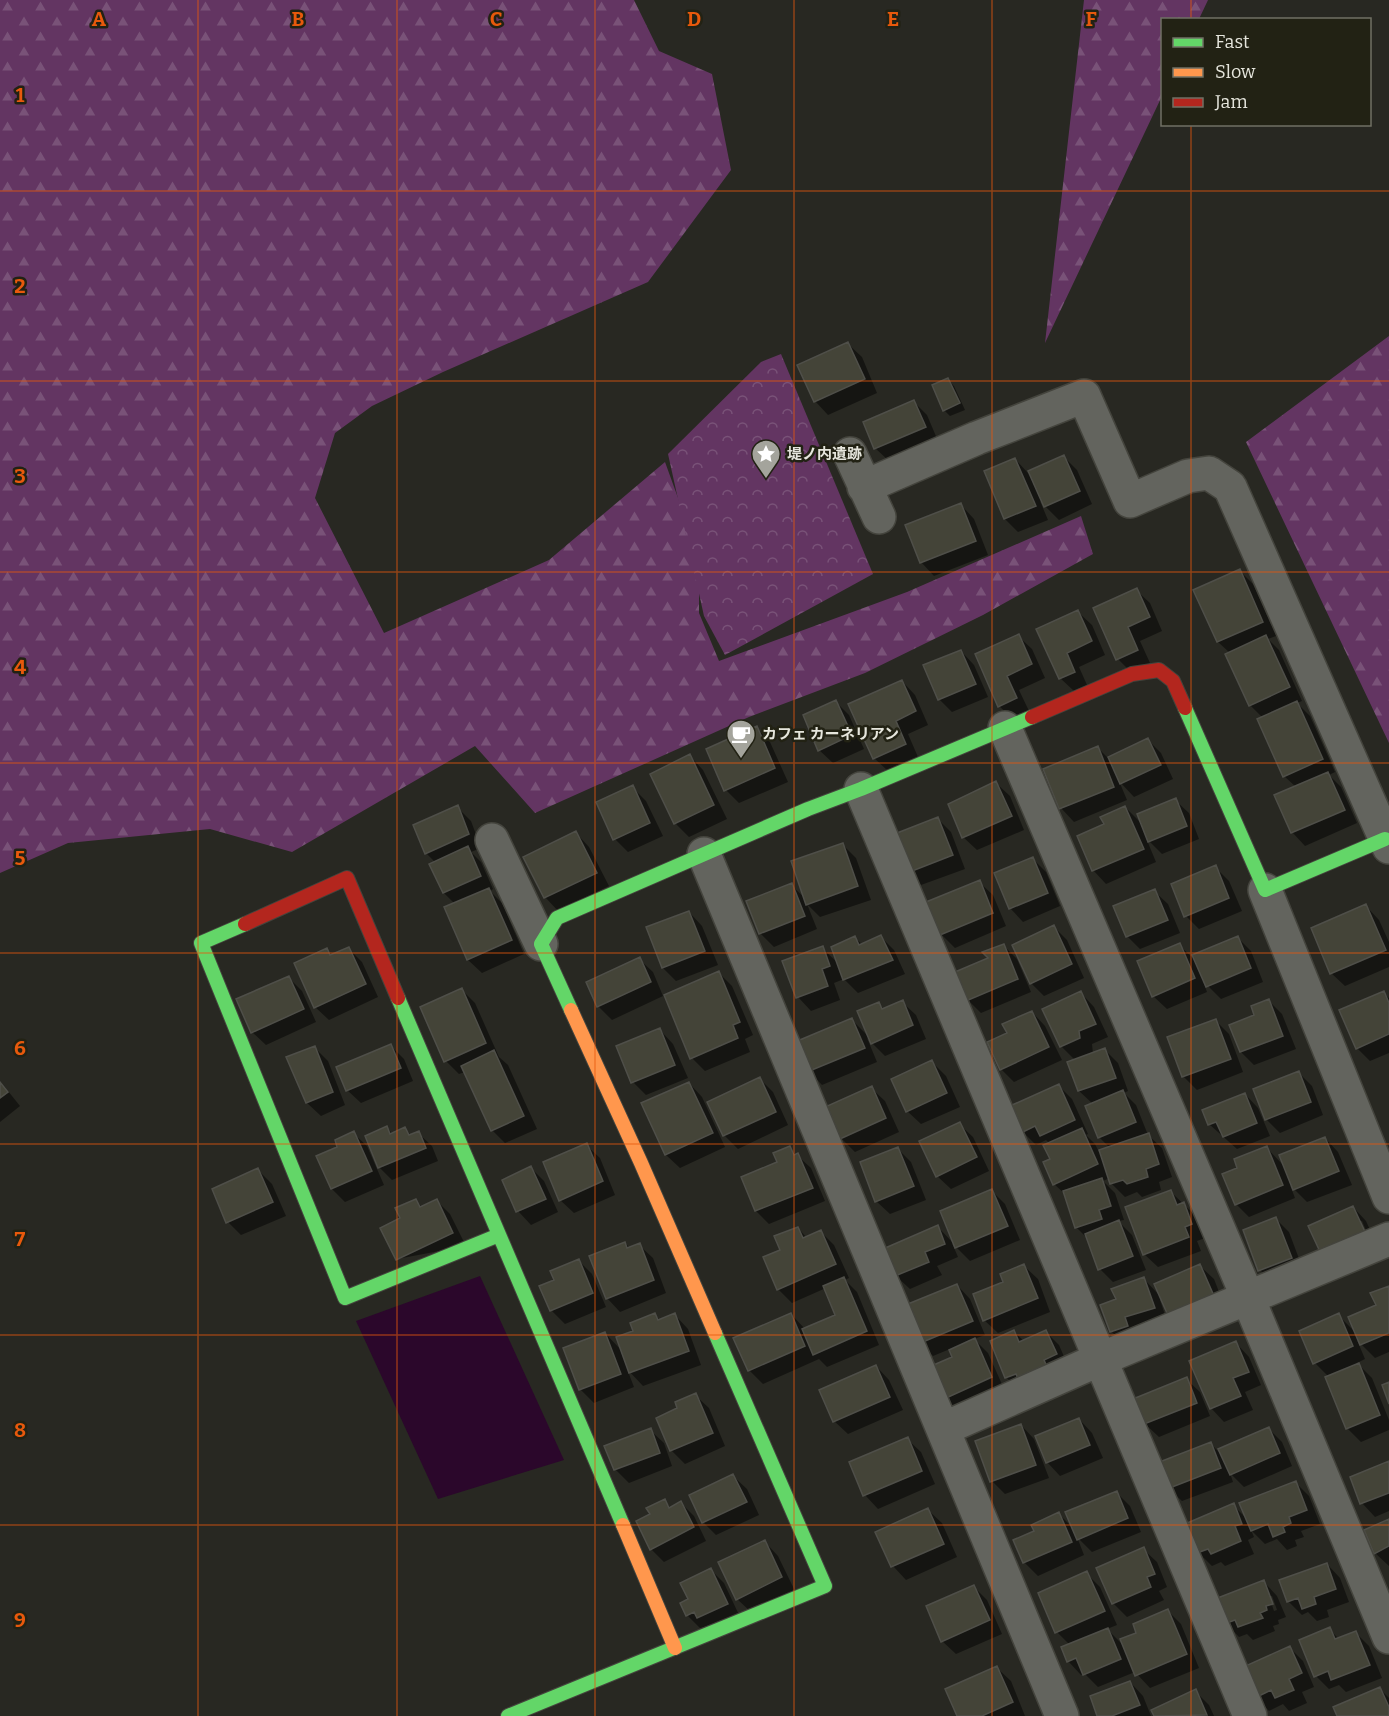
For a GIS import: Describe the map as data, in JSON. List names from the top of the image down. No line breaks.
{"places":{"place":["堤ノ内遺跡"],"cafe":["カフェ カーネリアン"]},"legend":["Fast","Slow","Jam"],"grid":{"columns":["A","B","C","D","E","F"],"rows":["1","2","3","4","5","6","7","8","9"]}}
